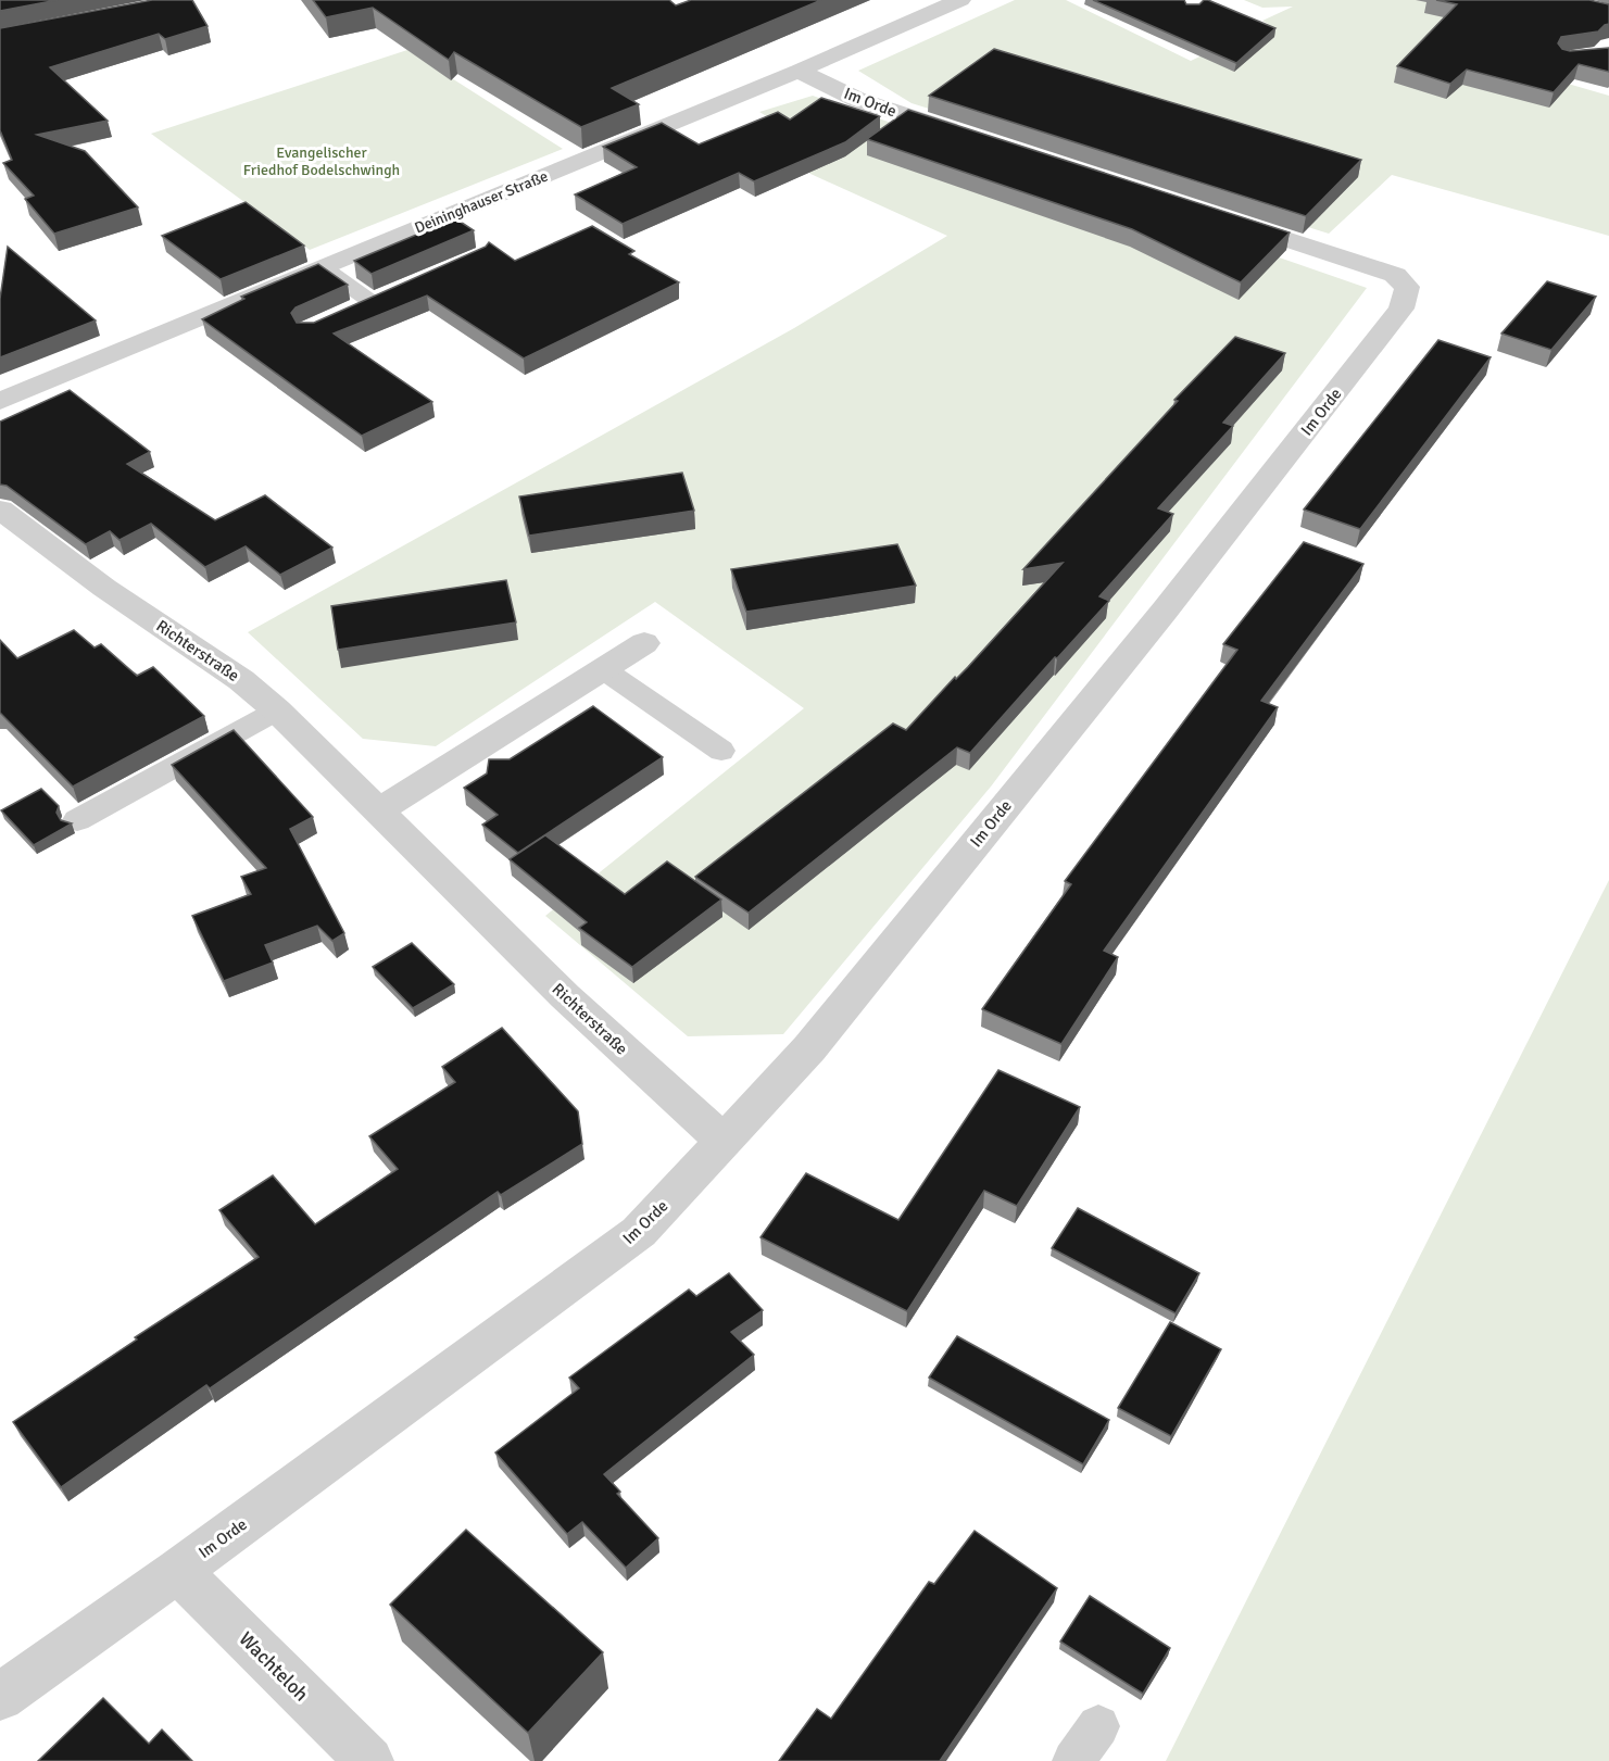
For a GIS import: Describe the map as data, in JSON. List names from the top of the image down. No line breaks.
{"streets":{"street":["Im Orde","Deininghauser Straße","Richterstraße","Wachteloh"]},"crossings":[["Im Orde","Deininghauser Straße"],["Im Orde","Richterstraße"],["Im Orde","Wachteloh"]],"parks":["Evangelischer Friedhof Bodelschwingh"]}
